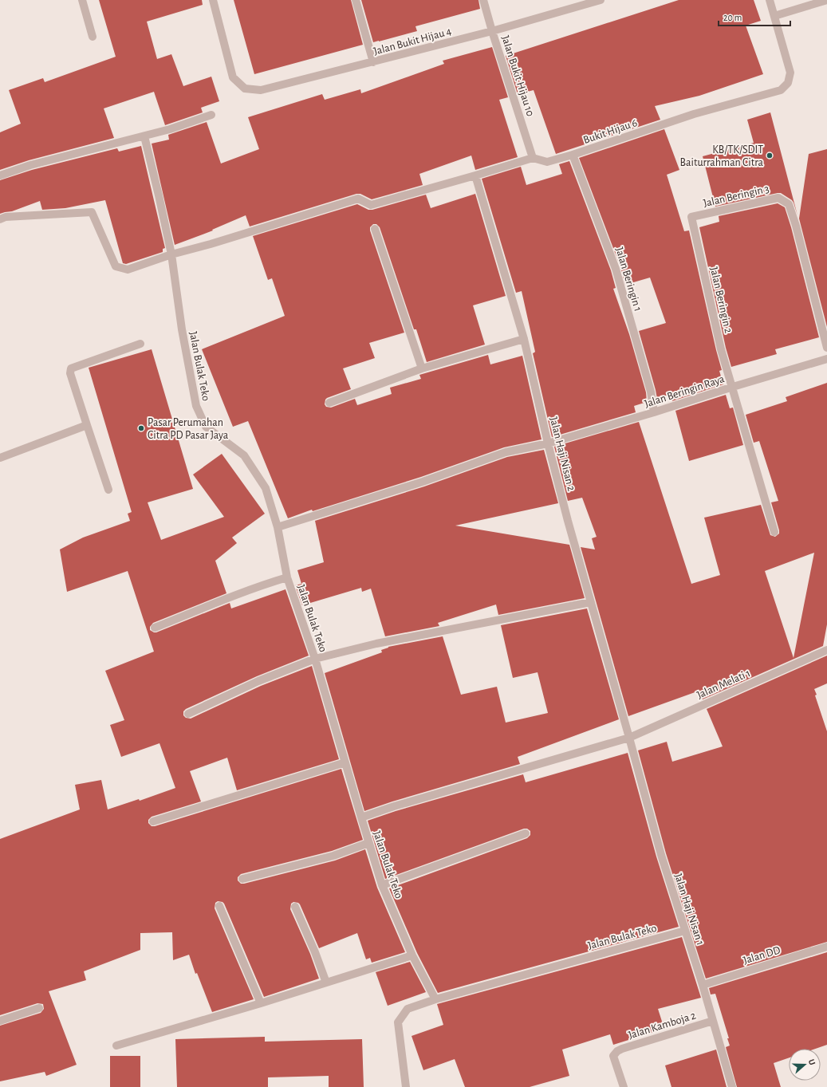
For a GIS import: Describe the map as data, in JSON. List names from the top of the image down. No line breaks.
{"streets":{"street":["Jalan Bukit Hijau 4","Jalan Bukit Hijau 10","Bukit Hijau 6","Jalan Beringin 3","Jalan Beringin 1","Jalan Beringin 2","Jalan Bulak Teko","Jalan Beringin Raya","Jalan Haji Nisan 2","Jalan Melati 1","Jalan Haji Nisan 1","Jalan DD","Jalan Kamboja 2"]},"crossings":[["Jalan Bukit Hijau 4","Jalan Bukit Hijau 10"],["Jalan Bukit Hijau 10","Bukit Hijau 6"],["Bukit Hijau 6","Jalan Beringin 1"],["Jalan Beringin 3","Jalan Beringin 2"],["Jalan Beringin 1","Jalan Beringin Raya"],["Jalan Beringin 2","Jalan Beringin Raya"],["Jalan Bulak Teko","Jalan Beringin Raya"],["Jalan Bulak Teko","Jalan Melati 1"],["Jalan Bulak Teko","Jalan Haji Nisan 1"],["Jalan Beringin Raya","Jalan Haji Nisan 2"],["Jalan Haji Nisan 2","Jalan Melati 1"],["Jalan Haji Nisan 2","Jalan Haji Nisan 1"],["Jalan Melati 1","Jalan Haji Nisan 1"],["Jalan Haji Nisan 1","Jalan DD"],["Jalan Haji Nisan 1","Jalan Kamboja 2"]],"places":["KB/TK/SDIT Baiturrahman Citra","Pasar Perumahan Citra PD Pasar Jaya"],"scale_bar":"20 m","north":"right"}
